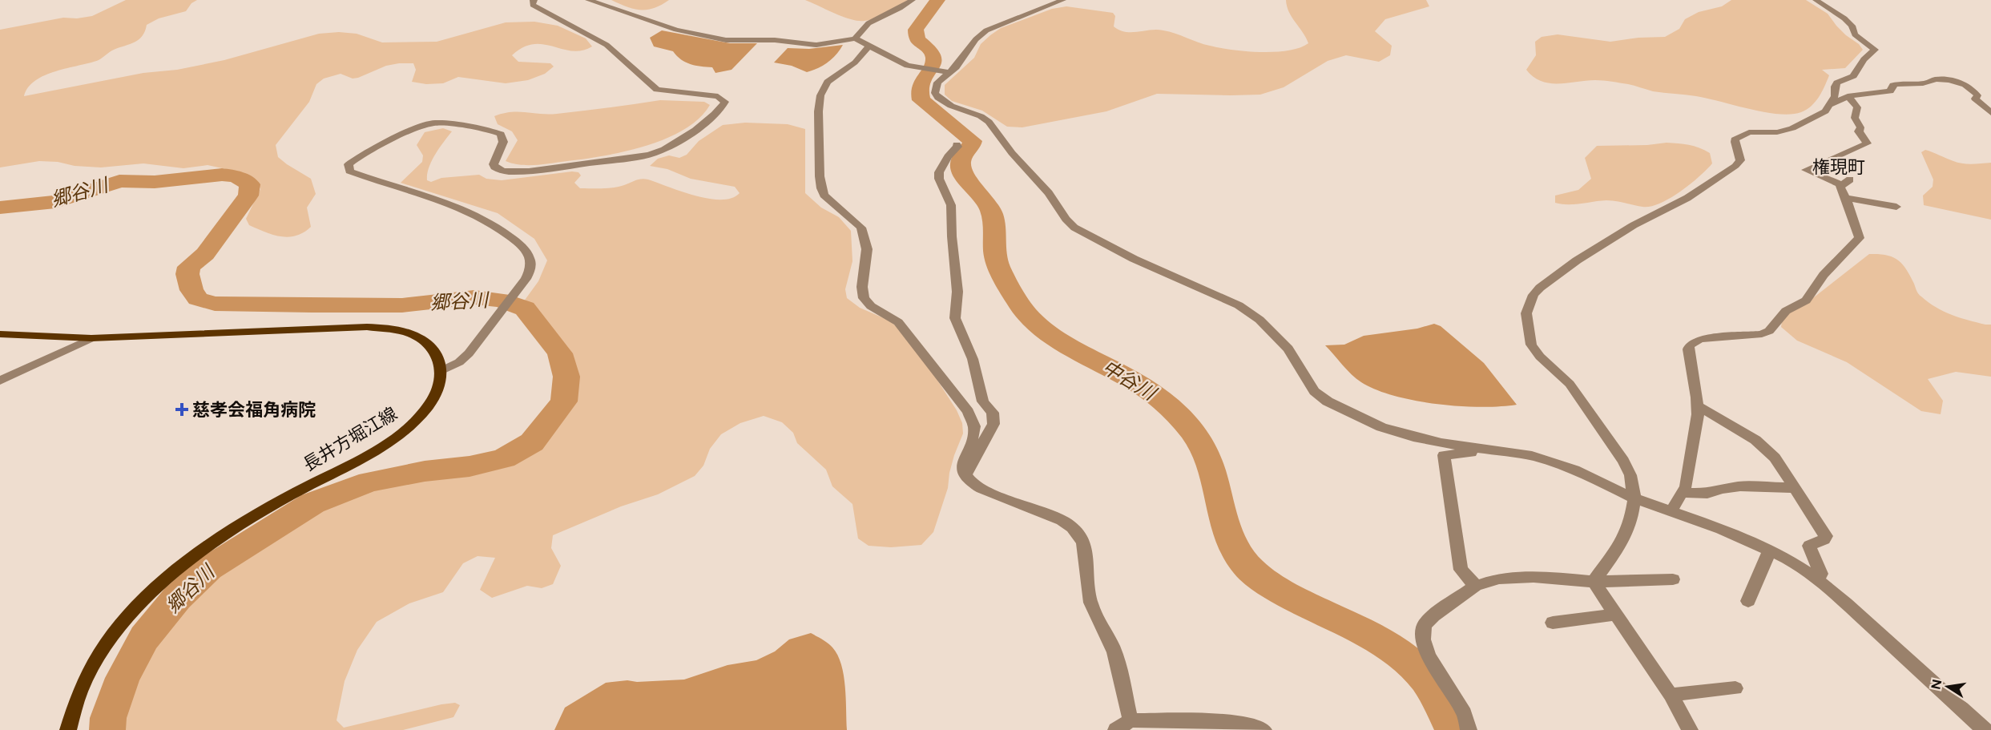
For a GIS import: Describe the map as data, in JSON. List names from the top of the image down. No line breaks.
{"streets":{"main road":["長井方堀江線"]},"districts":["権現町"],"water":["郷谷川","中谷川"],"places":{"health":["慈孝会福角病院"]},"north":"left"}
